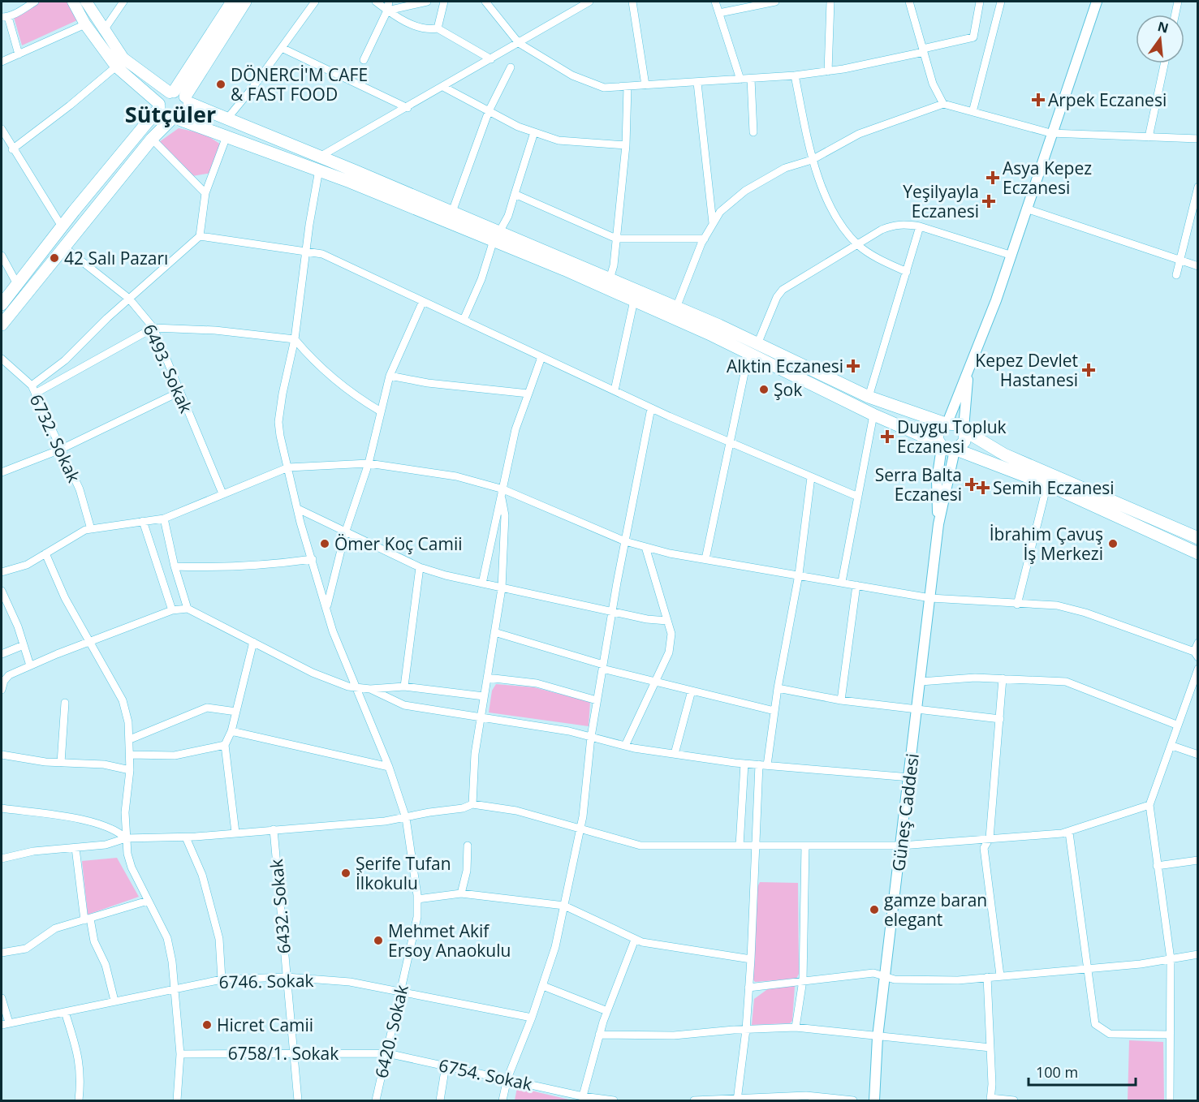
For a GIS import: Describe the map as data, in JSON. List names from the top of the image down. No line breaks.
{"streets":{"street":["6493. Sokak","6732. Sokak","Güneş Caddesi","6432. Sokak","6746. Sokak","6420. Sokak","6758/1. Sokak","6754. Sokak"]},"crossings":[["6432. Sokak","6746. Sokak"],["6432. Sokak","6758/1. Sokak"],["6746. Sokak","6420. Sokak"],["6420. Sokak","6758/1. Sokak"],["6420. Sokak","6754. Sokak"],["6758/1. Sokak","6754. Sokak"]],"districts":["Sütçüler"],"places":{"other":["DÖNERCİ'M CAFE & FAST FOOD","42 Salı Pazarı","Şok","Ömer Koç Camii","İbrahim Çavuş İş Merkezi","Şerife Tufan İlkokulu","gamze baran elegant","Mehmet Akif Ersoy Anaokulu","Hicret Camii"],"health":["Arpek Eczanesi","Asya Kepez Eczanesi","Yeşilyayla Eczanesi","Alktin Eczanesi","Kepez Devlet Hastanesi","Duygu Topluk Eczanesi","Serra Balta Eczanesi","Semih Eczanesi"]},"scale_bar":"100 m","north":"top"}
